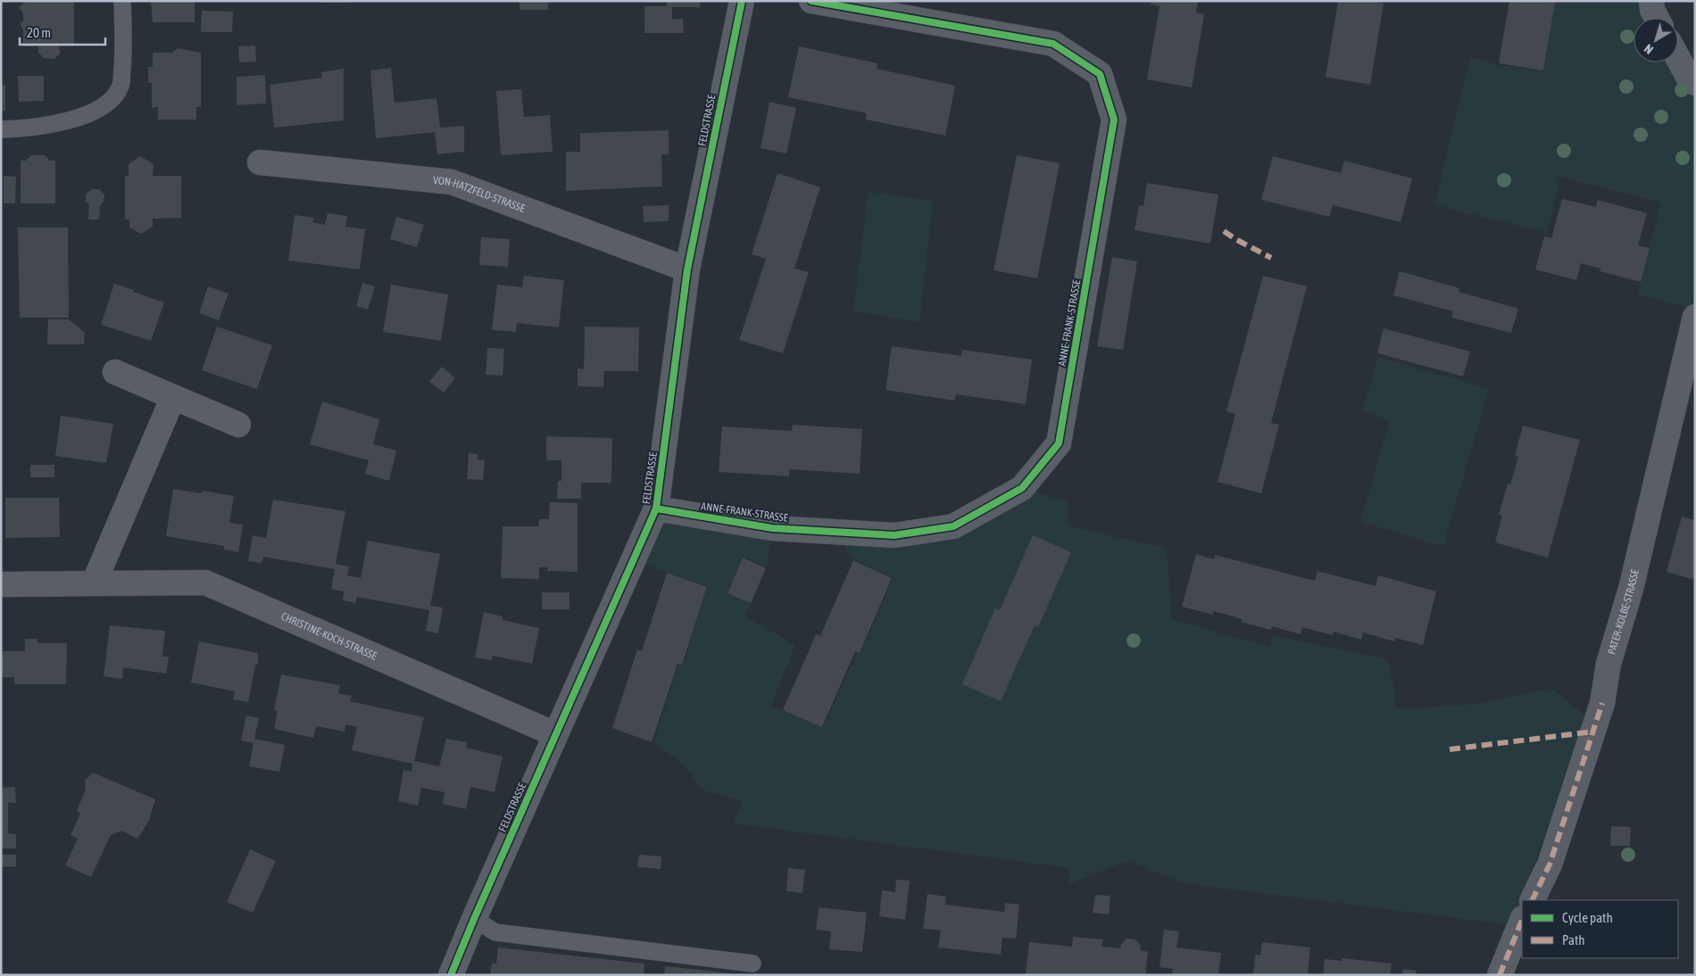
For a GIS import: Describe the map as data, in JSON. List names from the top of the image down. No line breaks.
{"streets":{"street":["FELDSTRASSE","VON-HATZFELD-STRASSE","ANNE-FRANK-STRASSE","PATER-KOLBE-STRASSE","CHRISTINE-KOCH-STRASSE"]},"crossings":[["FELDSTRASSE","VON-HATZFELD-STRASSE"],["FELDSTRASSE","ANNE-FRANK-STRASSE"],["FELDSTRASSE","CHRISTINE-KOCH-STRASSE"]],"legend":["Cycle path","Path"],"scale_bar":"20 m","north":"bottom left"}
